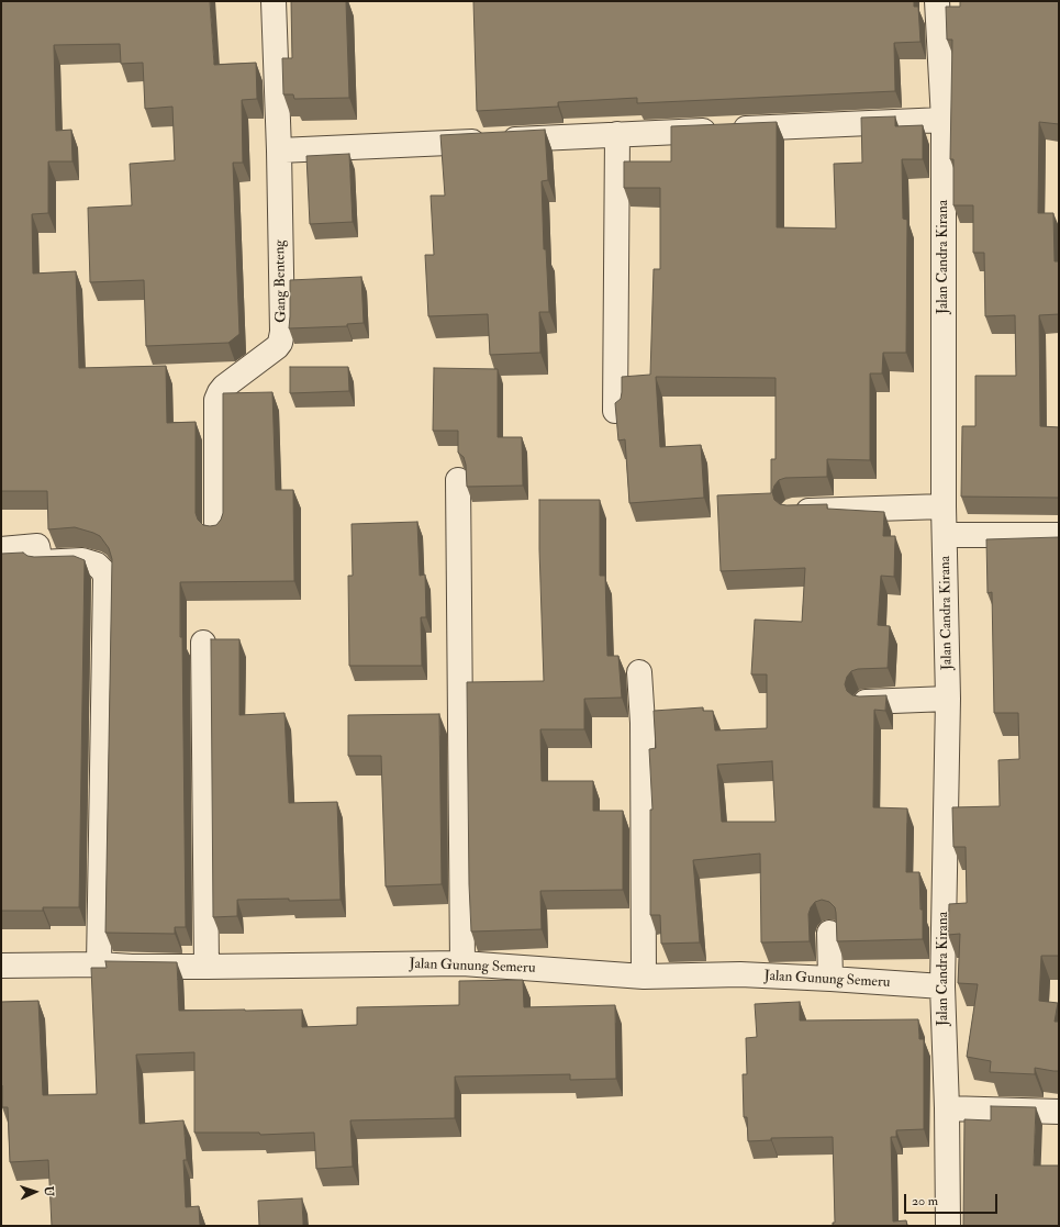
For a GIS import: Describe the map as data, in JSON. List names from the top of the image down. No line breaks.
{"streets":{"street":["Jalan Candra Kirana","Gang Benteng","Jalan Gunung Semeru"]},"crossings":[["Jalan Candra Kirana","Jalan Gunung Semeru"]],"scale_bar":"20 m","north":"right"}
